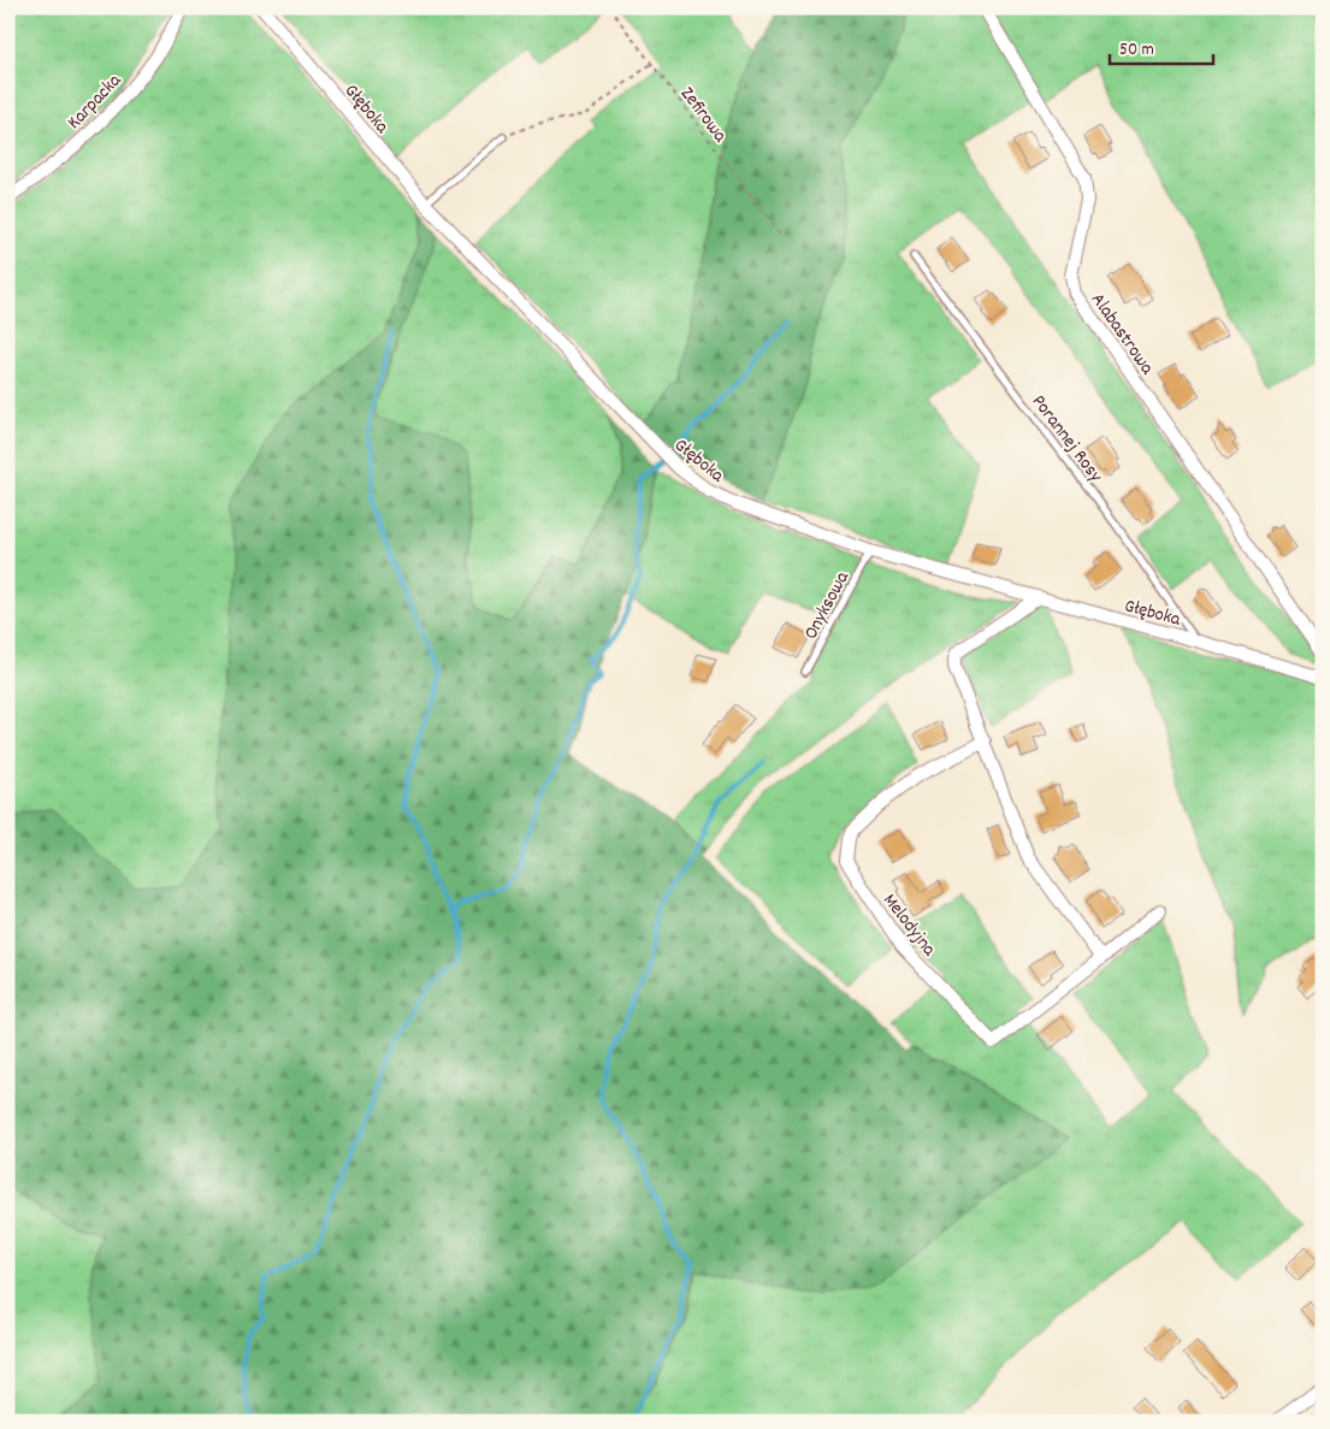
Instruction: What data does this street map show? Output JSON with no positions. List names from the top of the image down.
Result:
{
  "streets": {
    "street": [
      "Karpacka",
      "Głęboka",
      "Alabastrowa",
      "Melodyjna"
    ],
    "lane": ["Porannej Rosy", "Onyksowa"],
    "path": ["Zefirowa"]
  },
  "crossings": [
    ["Głęboka", "Porannej Rosy"],
    ["Głęboka", "Onyksowa"]
  ],
  "scale_bar": "50 m"
}
